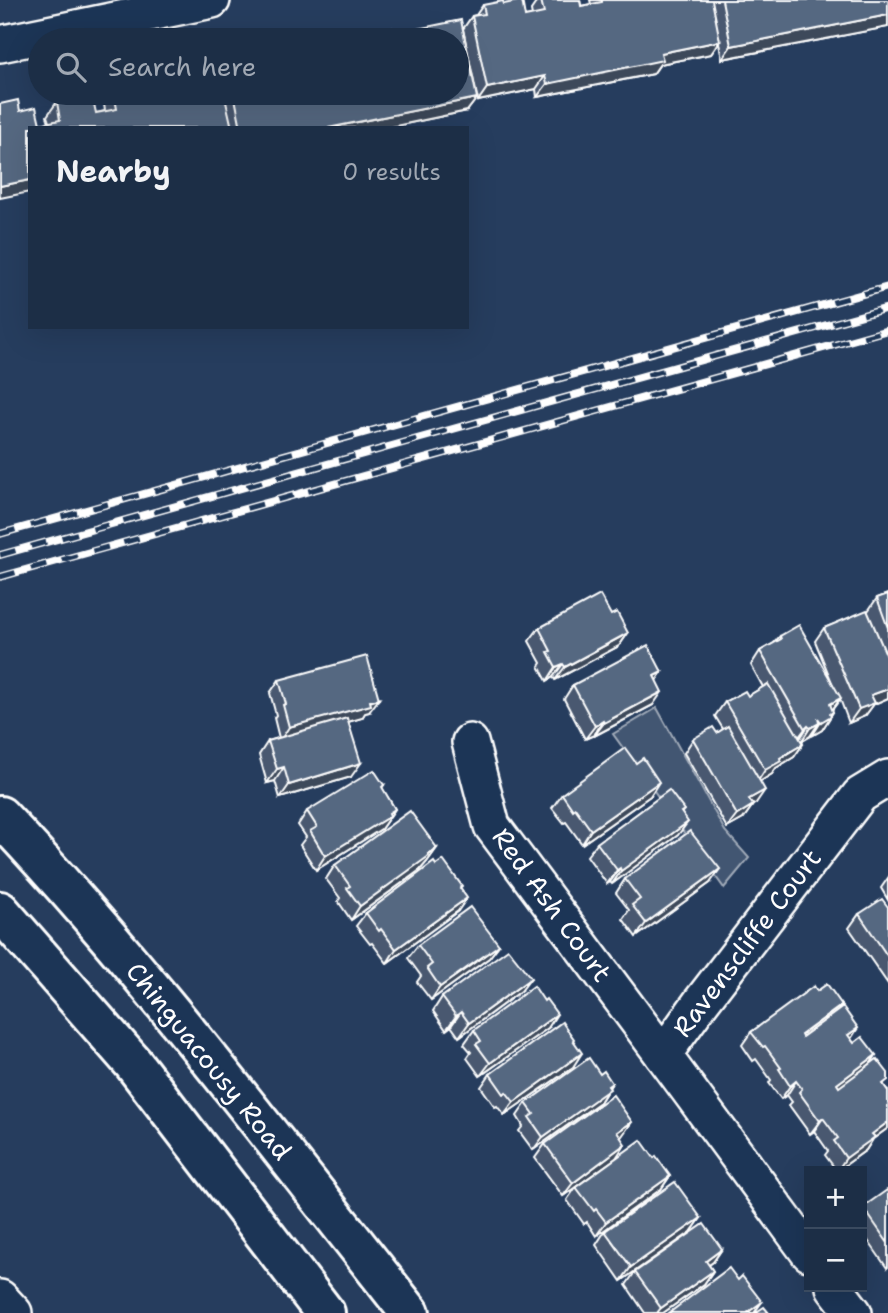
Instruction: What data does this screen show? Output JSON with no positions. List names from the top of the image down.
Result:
{
  "streets": {
    "main road": ["Chinguacousy Road"],
    "street": ["Red Ash Court", "Ravenscliffe Court"]
  },
  "crossings": [
    ["Red Ash Court", "Ravenscliffe Court"]
  ],
  "page": {
    "search": "Search here",
    "heading": ["Nearby", "0 results"],
    "map_buttons": ["+", "−"]
  }
}
